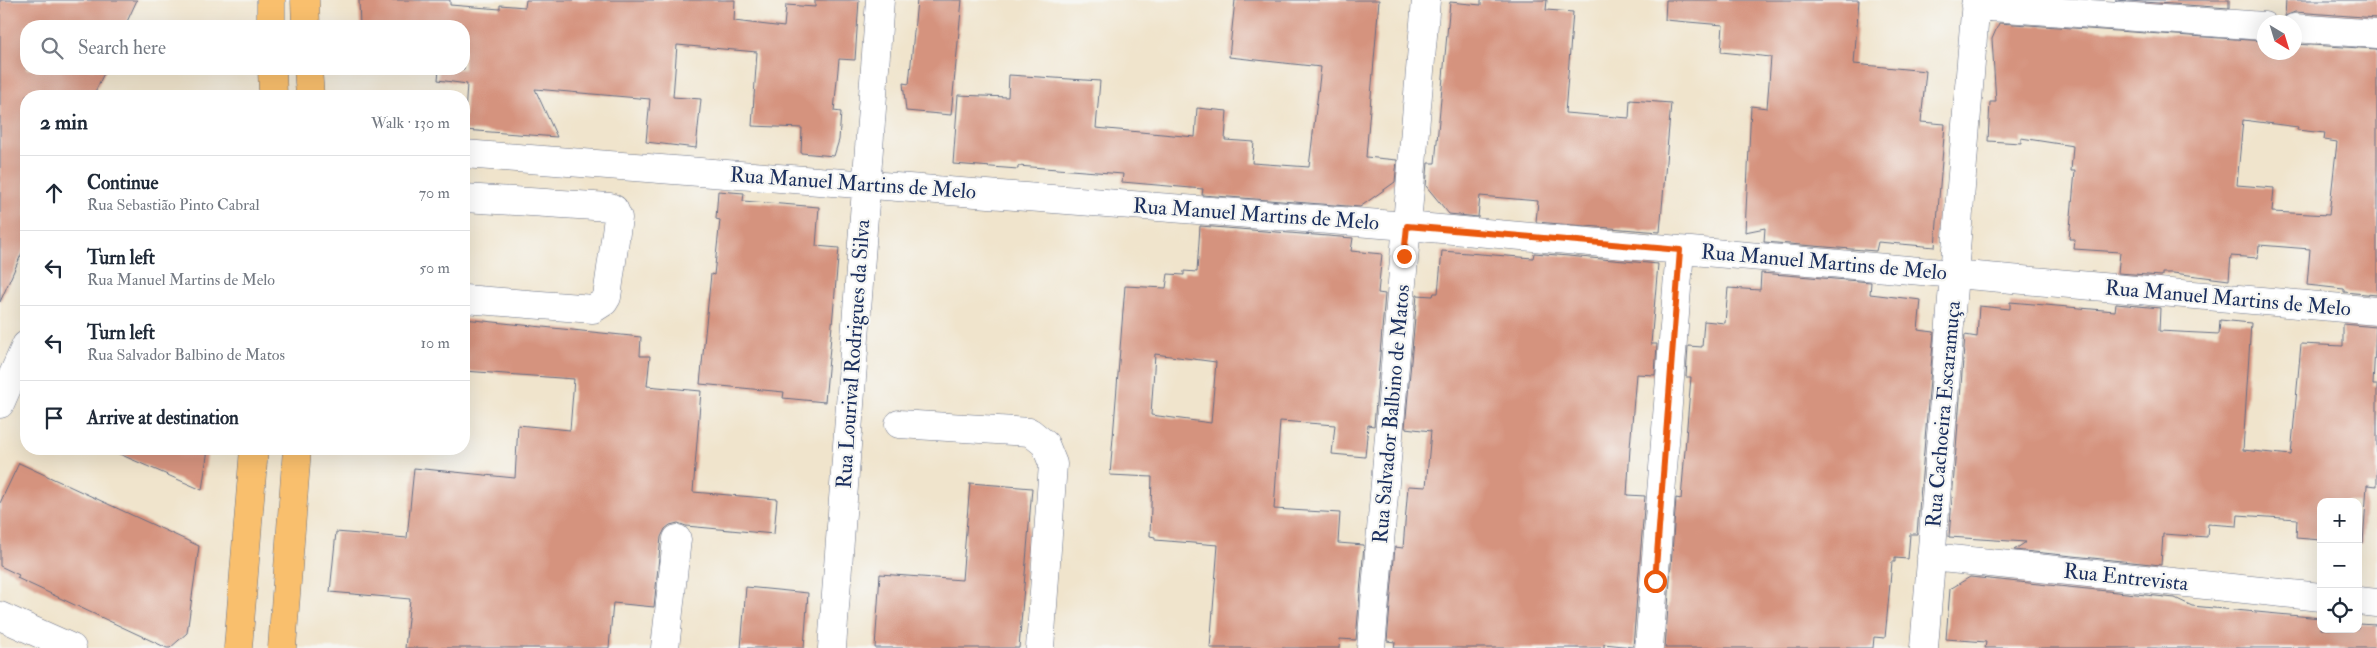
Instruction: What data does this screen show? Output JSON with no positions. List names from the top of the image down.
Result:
{
  "streets": {
    "street": [
      "Rua Manuel Martins de Melo",
      "Rua Lourival Rodrigues da Silva",
      "Rua Salvador Balbino de Matos",
      "Rua Cachoeira Escaramuça",
      "Rua Entrevista"
    ]
  },
  "crossings": [
    ["Rua Manuel Martins de Melo", "Rua Lourival Rodrigues da Silva"],
    ["Rua Manuel Martins de Melo", "Rua Salvador Balbino de Matos"],
    ["Rua Manuel Martins de Melo", "Rua Cachoeira Escaramuça"],
    ["Rua Cachoeira Escaramuça", "Rua Entrevista"]
  ],
  "north": "bottom right",
  "page": {
    "search": "Search here",
    "heading": ["2 min", "Walk · 130 m"],
    "list": [
      ["Continue", "Rua Sebastião Pinto Cabral", "70 m"],
      ["Turn left", "Rua Manuel Martins de Melo", "50 m"],
      ["Turn left", "Rua Salvador Balbino de Matos", "10 m"],
      "Arrive at destination"
    ],
    "map_buttons": ["+", "−"]
  }
}
